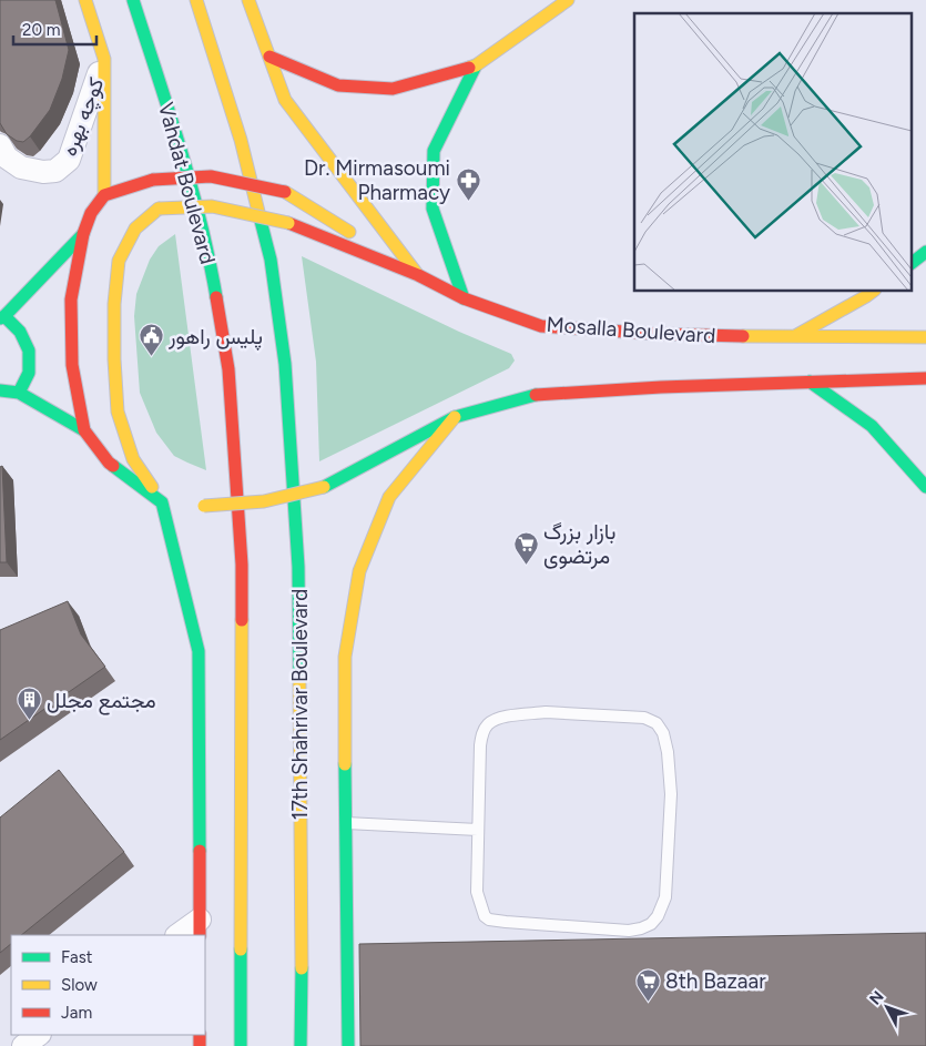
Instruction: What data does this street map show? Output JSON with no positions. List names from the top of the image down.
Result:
{
  "streets": {
    "main road": ["Vahdat Boulevard", "Mosalla Boulevard", "17th Shahrivar Boulevard"],
    "street": ["کوچه بهره"]
  },
  "places": {
    "pharmacy": ["Dr. Mirmasoumi Pharmacy"],
    "public building": ["پلیس راهور"],
    "supermarket": ["بازار بزرگ مرتضوی", "8th Bazaar"],
    "building": ["مجتمع مجلل"]
  },
  "legend": ["Fast", "Slow", "Jam"],
  "scale_bar": "20 m",
  "north": "top left"
}
